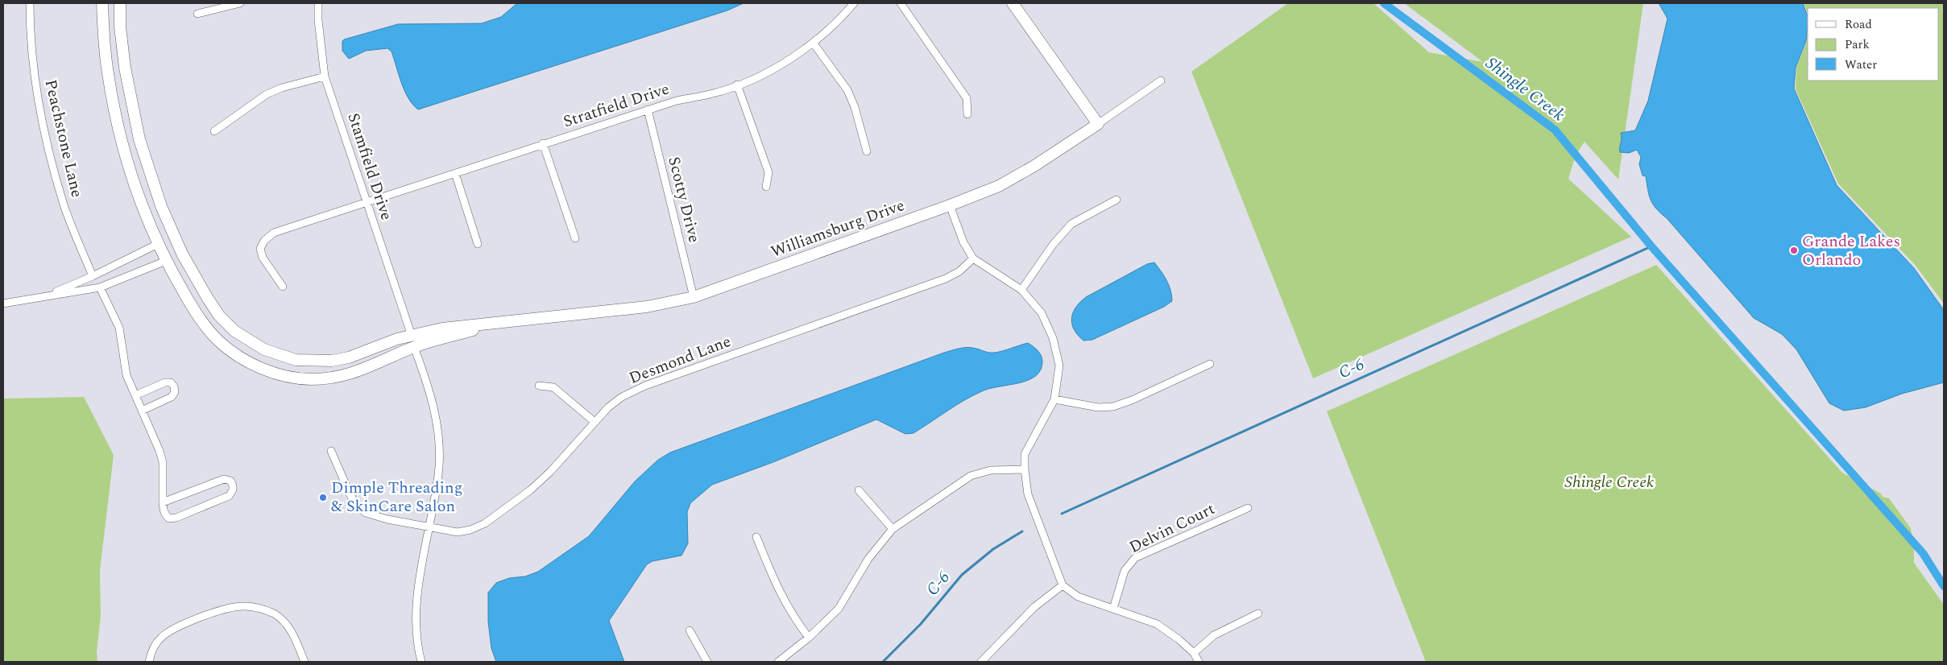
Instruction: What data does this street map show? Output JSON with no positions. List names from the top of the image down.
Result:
{
  "streets": {
    "street": [
      "Stratfield Drive",
      "Peachstone Lane",
      "Stamfield Drive",
      "Scotty Drive",
      "Williamsburg Drive",
      "Desmond Lane",
      "Delvin Court"
    ]
  },
  "crossings": [
    ["Stratfield Drive", "Stamfield Drive"],
    ["Stratfield Drive", "Scotty Drive"],
    ["Stamfield Drive", "Williamsburg Drive"],
    ["Scotty Drive", "Williamsburg Drive"]
  ],
  "water": ["Shingle Creek", "C-6"],
  "parks": ["Shingle Creek"],
  "places": ["Grande Lakes Orlando", "Dimple Threading & SkinCare Salon"],
  "legend": ["Road", "Park", "Water"]
}
